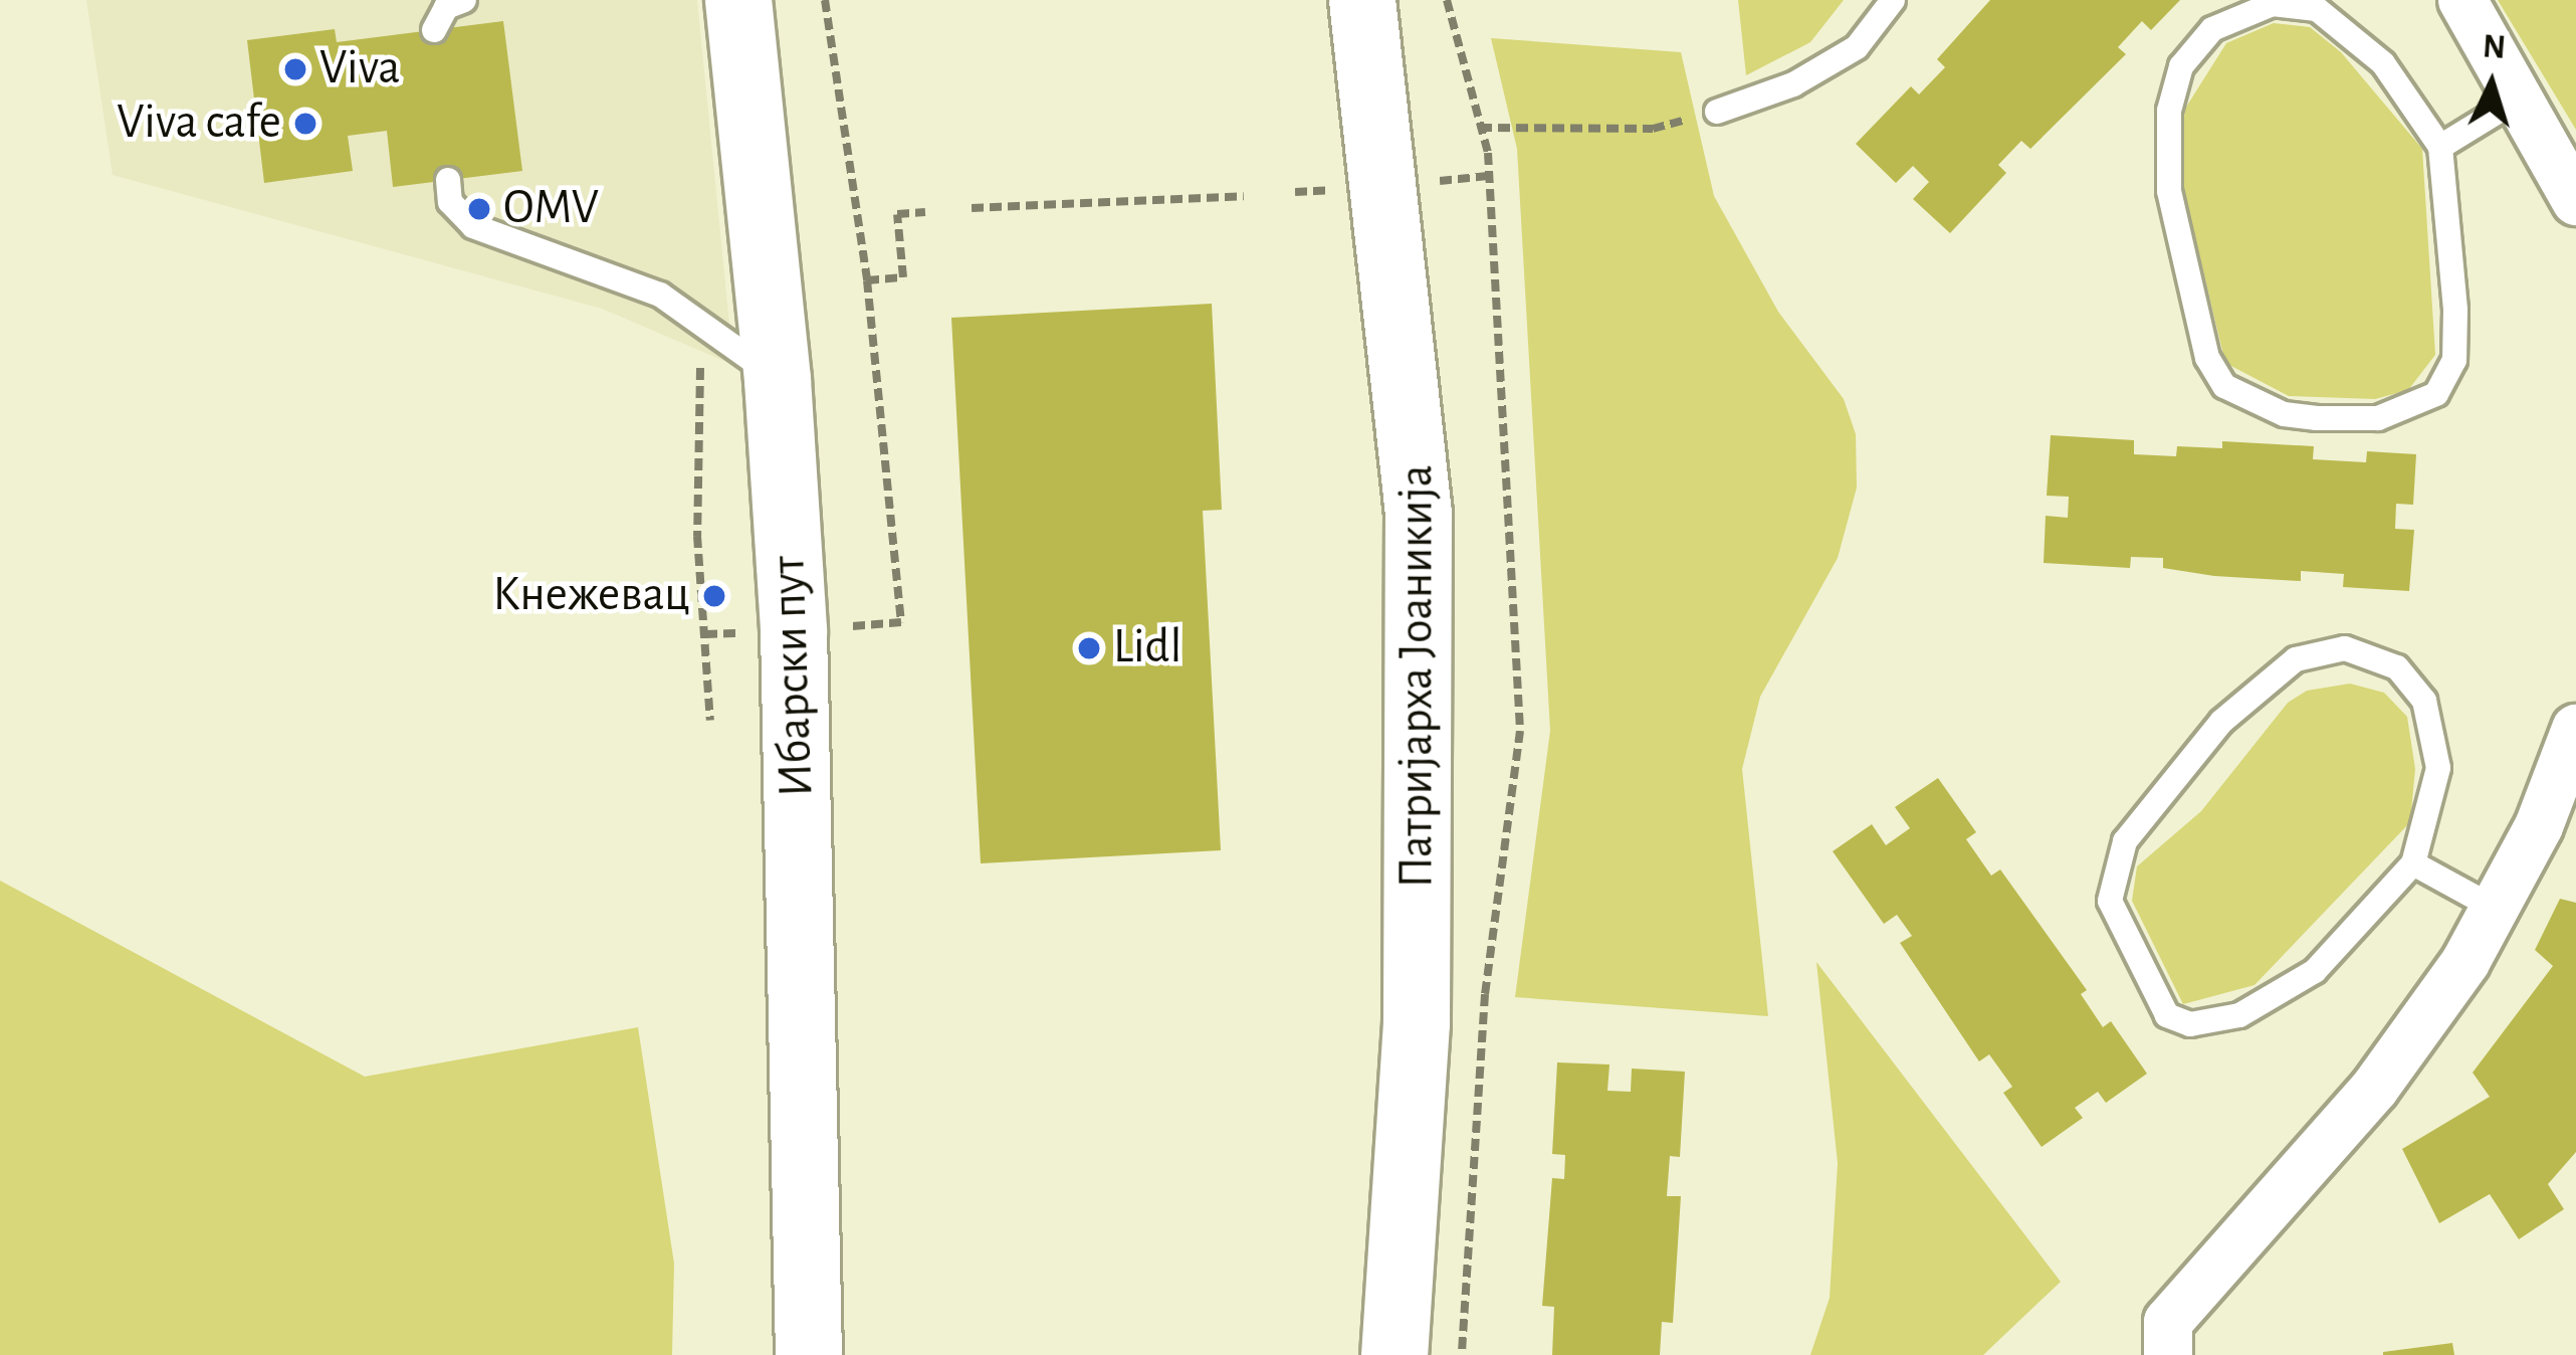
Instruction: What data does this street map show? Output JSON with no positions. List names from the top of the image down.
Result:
{
  "streets": {
    "main road": ["Ибарски пут", "Патријарха Јоаникија"]
  },
  "places": [
    "Viva",
    "Viva cafe",
    "OMV",
    "Кнежевац",
    "Lidl"
  ],
  "north": "top"
}
